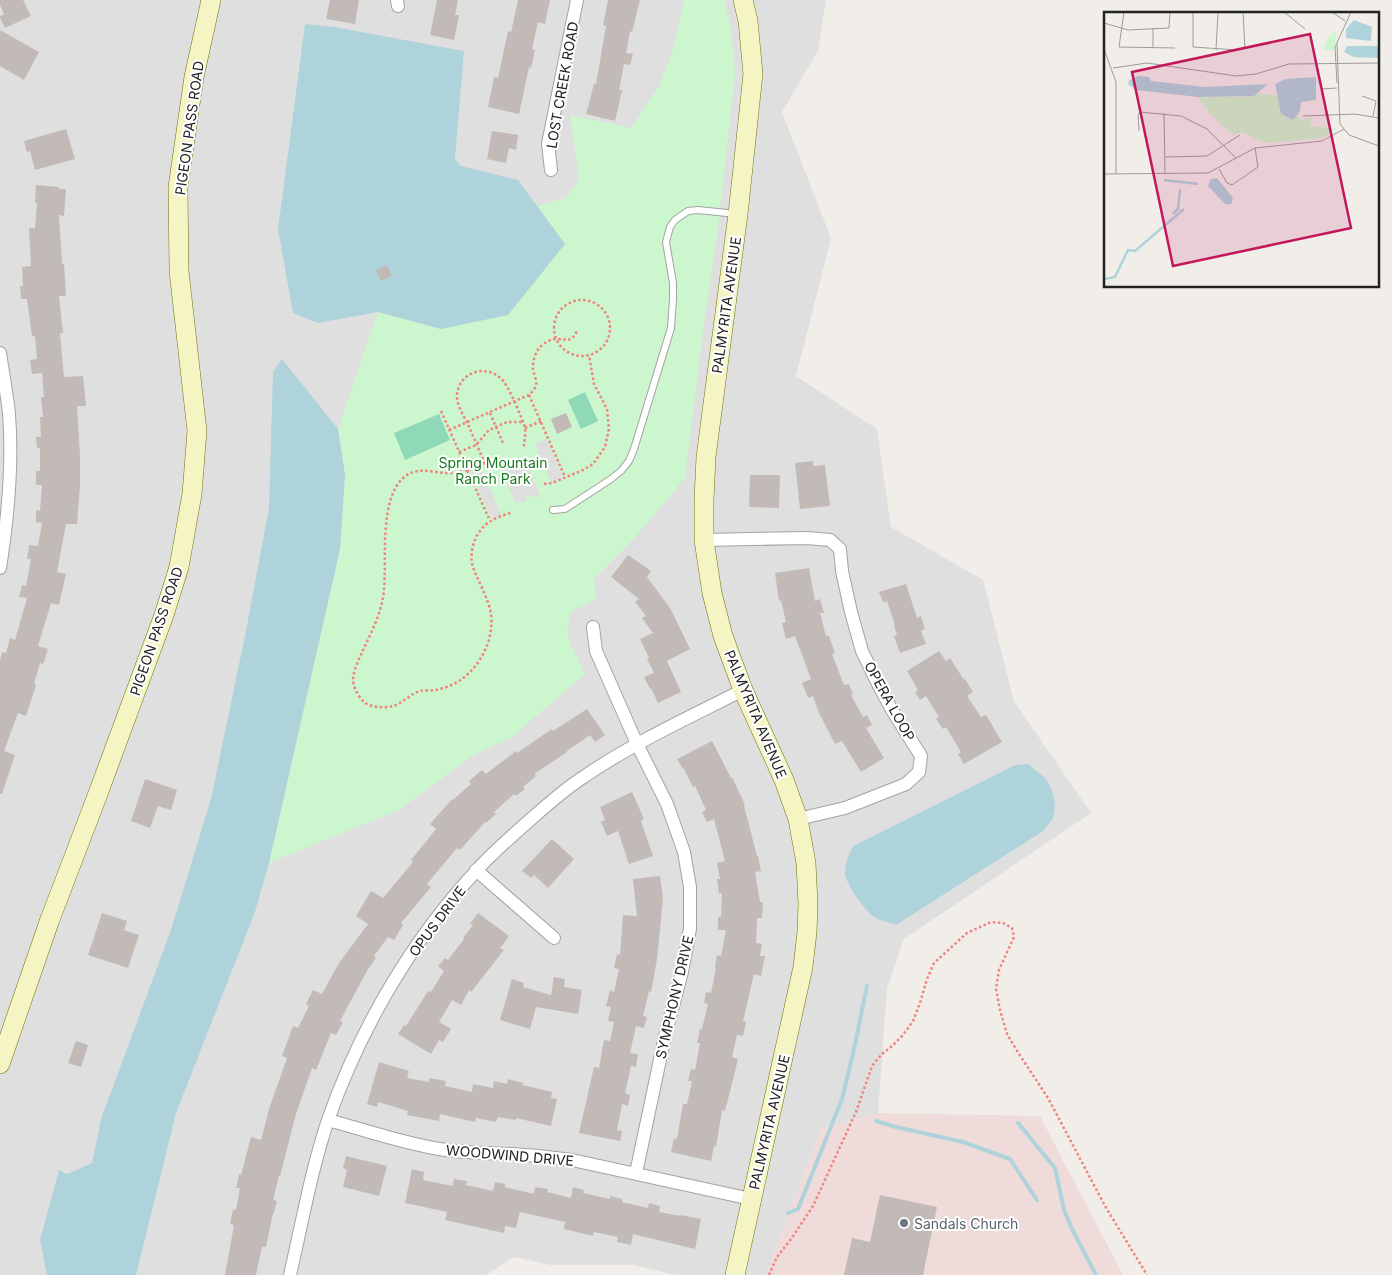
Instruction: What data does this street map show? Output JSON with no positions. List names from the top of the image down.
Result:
{
  "streets": {
    "street": [
      "LOST CREEK ROAD",
      "PIGEON PASS ROAD",
      "PALMYRITA AVENUE",
      "OPERA LOOP",
      "OPUS DRIVE",
      "SYMPHONY DRIVE",
      "WOODWIND DRIVE"
    ]
  },
  "crossings": [
    ["PALMYRITA AVENUE", "OPERA LOOP"],
    ["PALMYRITA AVENUE", "OPUS DRIVE"],
    ["PALMYRITA AVENUE", "WOODWIND DRIVE"],
    ["OPUS DRIVE", "SYMPHONY DRIVE"],
    ["OPUS DRIVE", "WOODWIND DRIVE"],
    ["SYMPHONY DRIVE", "WOODWIND DRIVE"]
  ],
  "parks": ["Spring Mountain Ranch Park"],
  "places": ["Sandals Church"]
}
